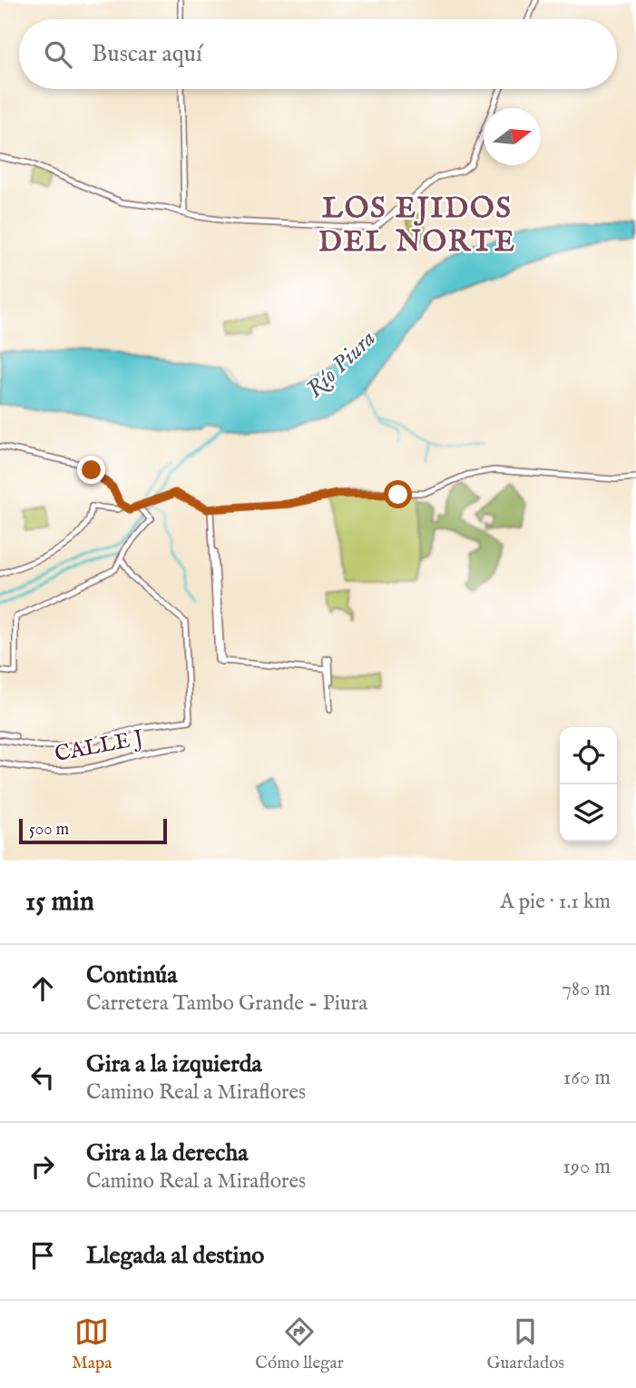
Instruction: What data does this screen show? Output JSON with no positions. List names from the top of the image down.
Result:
{
  "streets": {
    "street": ["CALLE J"]
  },
  "districts": ["LOS EJIDOS DEL NORTE"],
  "water": ["Río Piura"],
  "scale_bar": "500 m",
  "north": "right",
  "page": {
    "search": "Buscar aquí",
    "scale": "500 m",
    "heading": ["15 min", "A pie · 1.1 km"],
    "list": [
      ["Continúa", "Carretera Tambo Grande - Piura", "780 m"],
      ["Gira a la izquierda", "Camino Real a Miraflores", "160 m"],
      ["Gira a la derecha", "Camino Real a Miraflores", "190 m"],
      "Llegada al destino"
    ],
    "nav": ["Mapa", "Cómo llegar", "Guardados"]
  }
}
